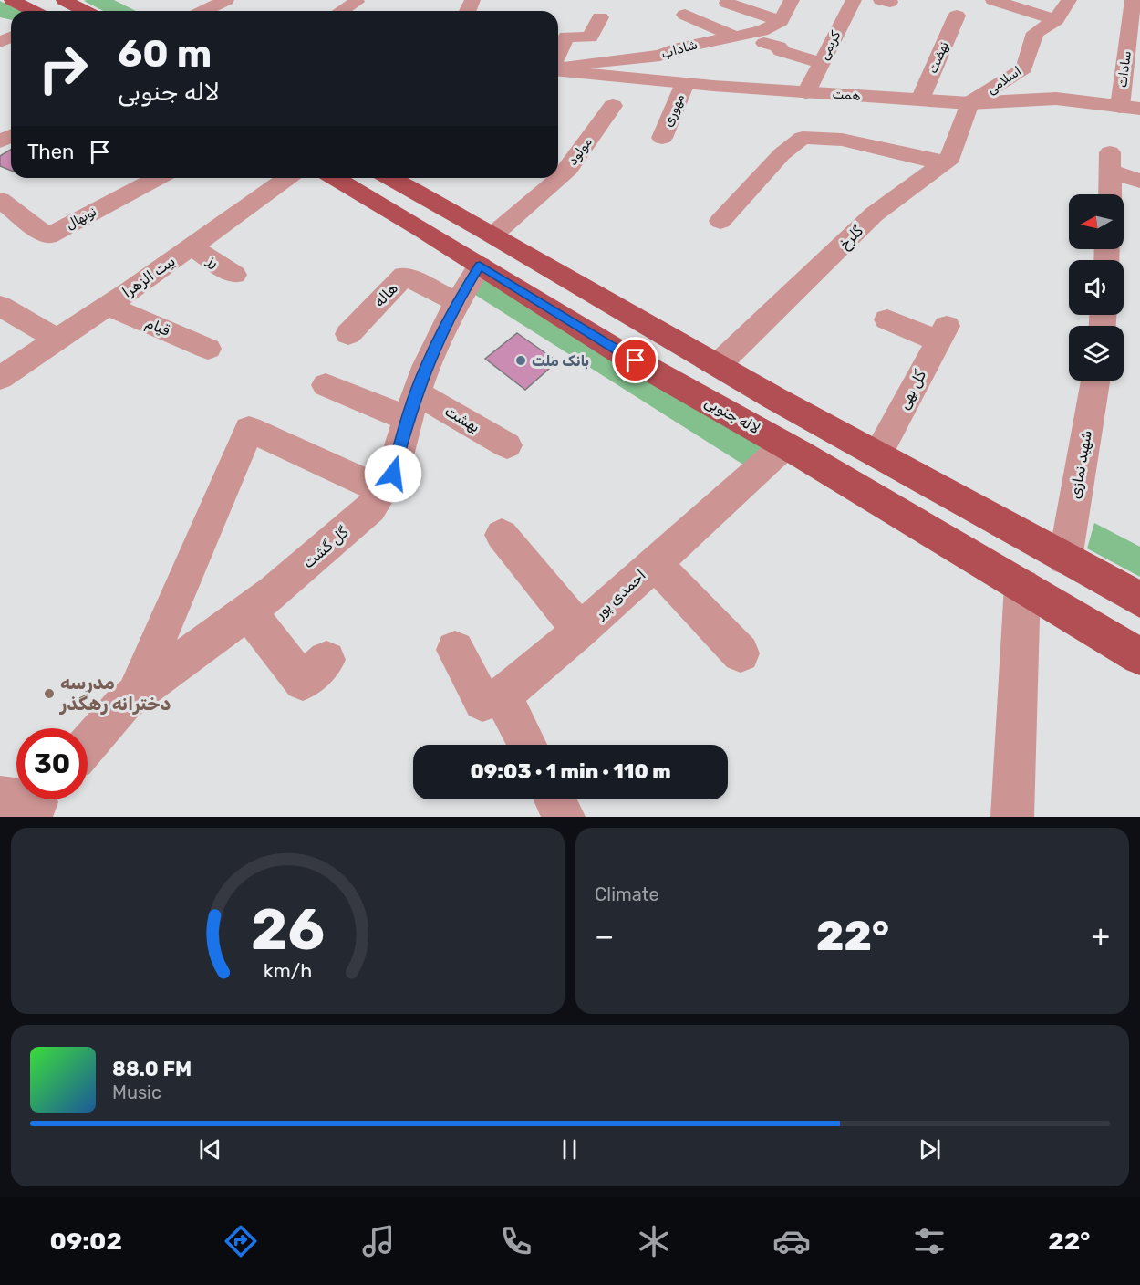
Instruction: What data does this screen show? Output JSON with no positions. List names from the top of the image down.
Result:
{
  "streets": {
    "main road": ["لاله جنوبی"],
    "street": [
      "کریمی",
      "شاداب",
      "نهضت",
      "سادات",
      "اسلامی",
      "همت",
      "مهوری",
      "مولود",
      "نونهال",
      "گلرخ",
      "رز",
      "بیت الزهرا",
      "هاله",
      "قیام",
      "گل بهی",
      "بهشت",
      "شهید نمازی",
      "گل گشت",
      "احمدی پور"
    ]
  },
  "crossings": [
    ["کریمی", "همت"],
    ["نهضت", "همت"],
    ["سادات", "همت"],
    ["اسلامی", "همت"],
    ["اسلامی", "گلرخ"],
    ["همت", "مهوری"],
    ["همت", "گلرخ"],
    ["رز", "بیت الزهرا"],
    ["بیت الزهرا", "قیام"],
    ["هاله", "گل گشت"],
    ["لاله جنوبی", "گل گشت"],
    ["لاله جنوبی", "احمدی پور"],
    ["بهشت", "گل گشت"]
  ],
  "places": ["بانک ملت", "مدرسه دخترانه رهگذر"],
  "north": "left",
  "page": {
    "turn": ["60 m", "لاله جنوبی"],
    "then": "Then",
    "limit": "30",
    "trip": "09:03 · 1 min · 110 m",
    "tile": "Climate",
    "heat": ["−", "22°", "+"],
    "song": ["88.0 FM", "Music"],
    "tabs": ["09:02", "22°"],
    "gauge": ["26", "km/h"]
  }
}
